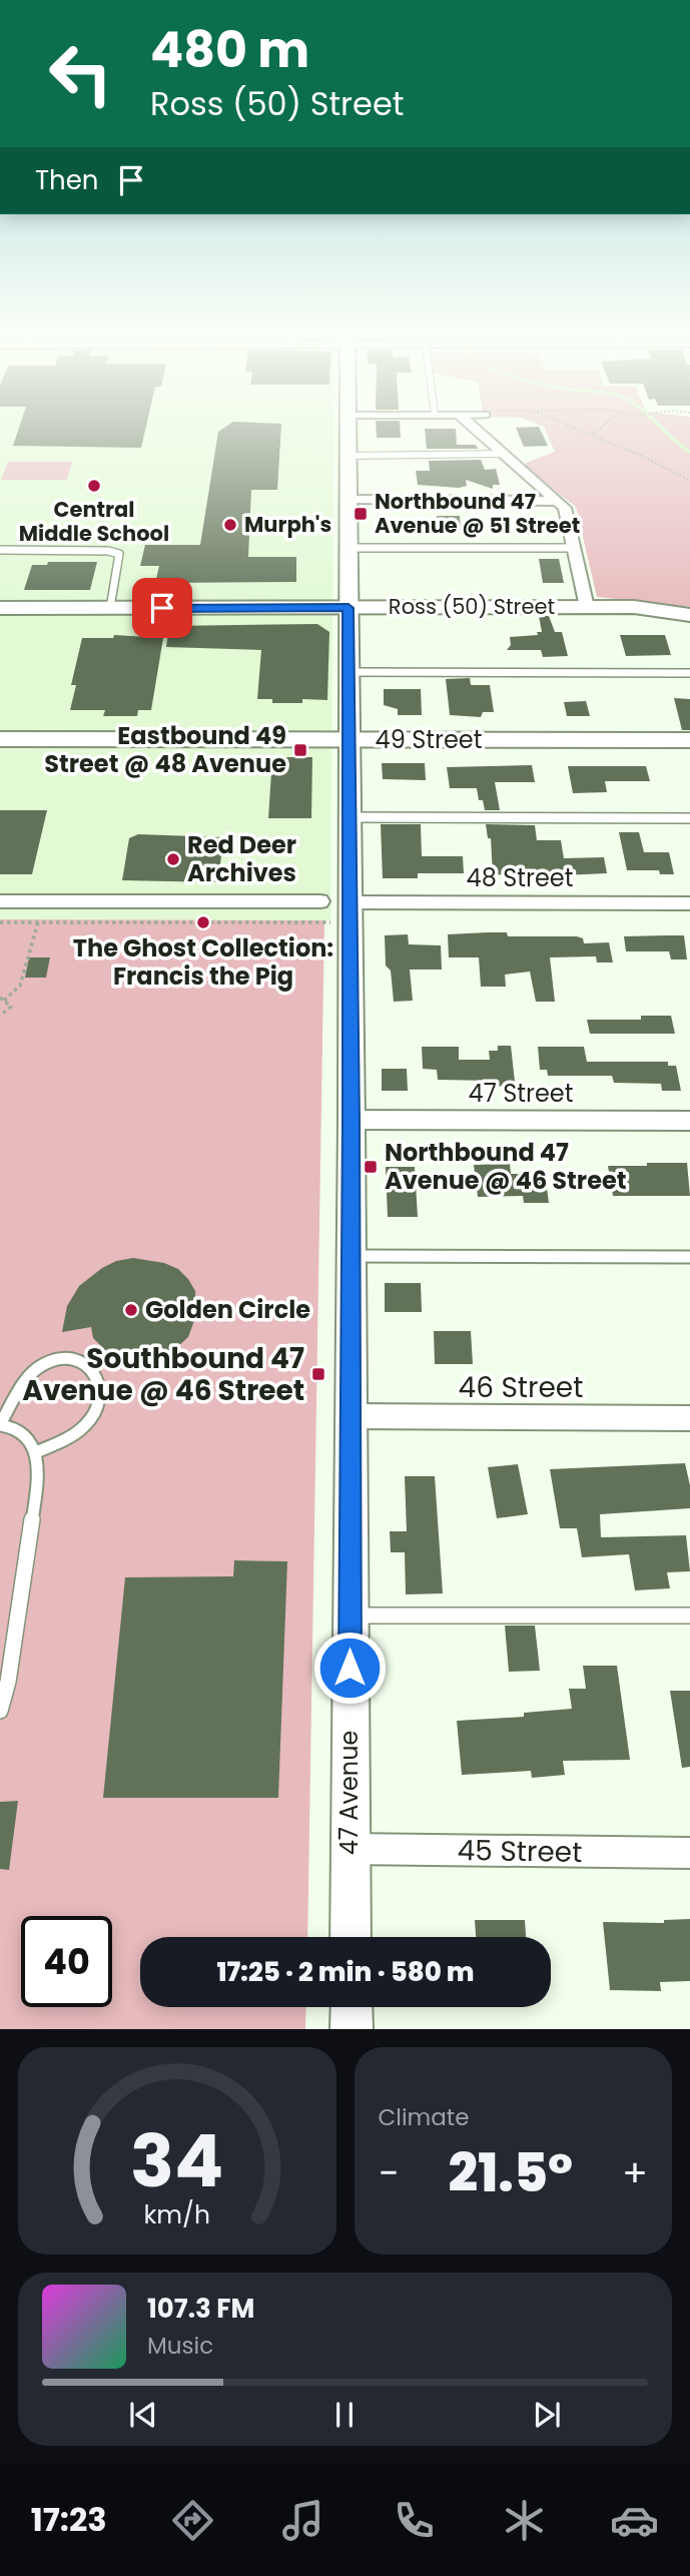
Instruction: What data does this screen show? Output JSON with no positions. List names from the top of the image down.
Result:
{
  "streets": {
    "main road": ["Ross (50) Street", "49 Street"],
    "street": [
      "48 Street",
      "47 Street",
      "46 Street",
      "47 Avenue",
      "45 Street"
    ]
  },
  "crossings": [
    ["Ross (50) Street", "47 Avenue"],
    ["49 Street", "47 Avenue"],
    ["48 Street", "47 Avenue"],
    ["47 Street", "47 Avenue"],
    ["46 Street", "47 Avenue"],
    ["47 Avenue", "45 Street"]
  ],
  "places": {
    "other": [
      "Central Middle School",
      "Murph's",
      "Red Deer Archives",
      "The Ghost Collection: Francis the Pig",
      "Golden Circle"
    ],
    "transit": [
      "Northbound 47 Avenue @ 51 Street",
      "Eastbound 49 Street @ 48 Avenue",
      "Northbound 47 Avenue @ 46 Street",
      "Southbound 47 Avenue @ 46 Street"
    ]
  },
  "page": {
    "turn": ["480 m", "Ross (50) Street"],
    "then": "Then",
    "limit": "40",
    "trip": "17:25 · 2 min · 580 m",
    "tile": "Climate",
    "heat": ["−", "21.5°", "+"],
    "song": ["107.3 FM", "Music"],
    "tabs": "17:23",
    "gauge": ["34", "km/h"]
  }
}
